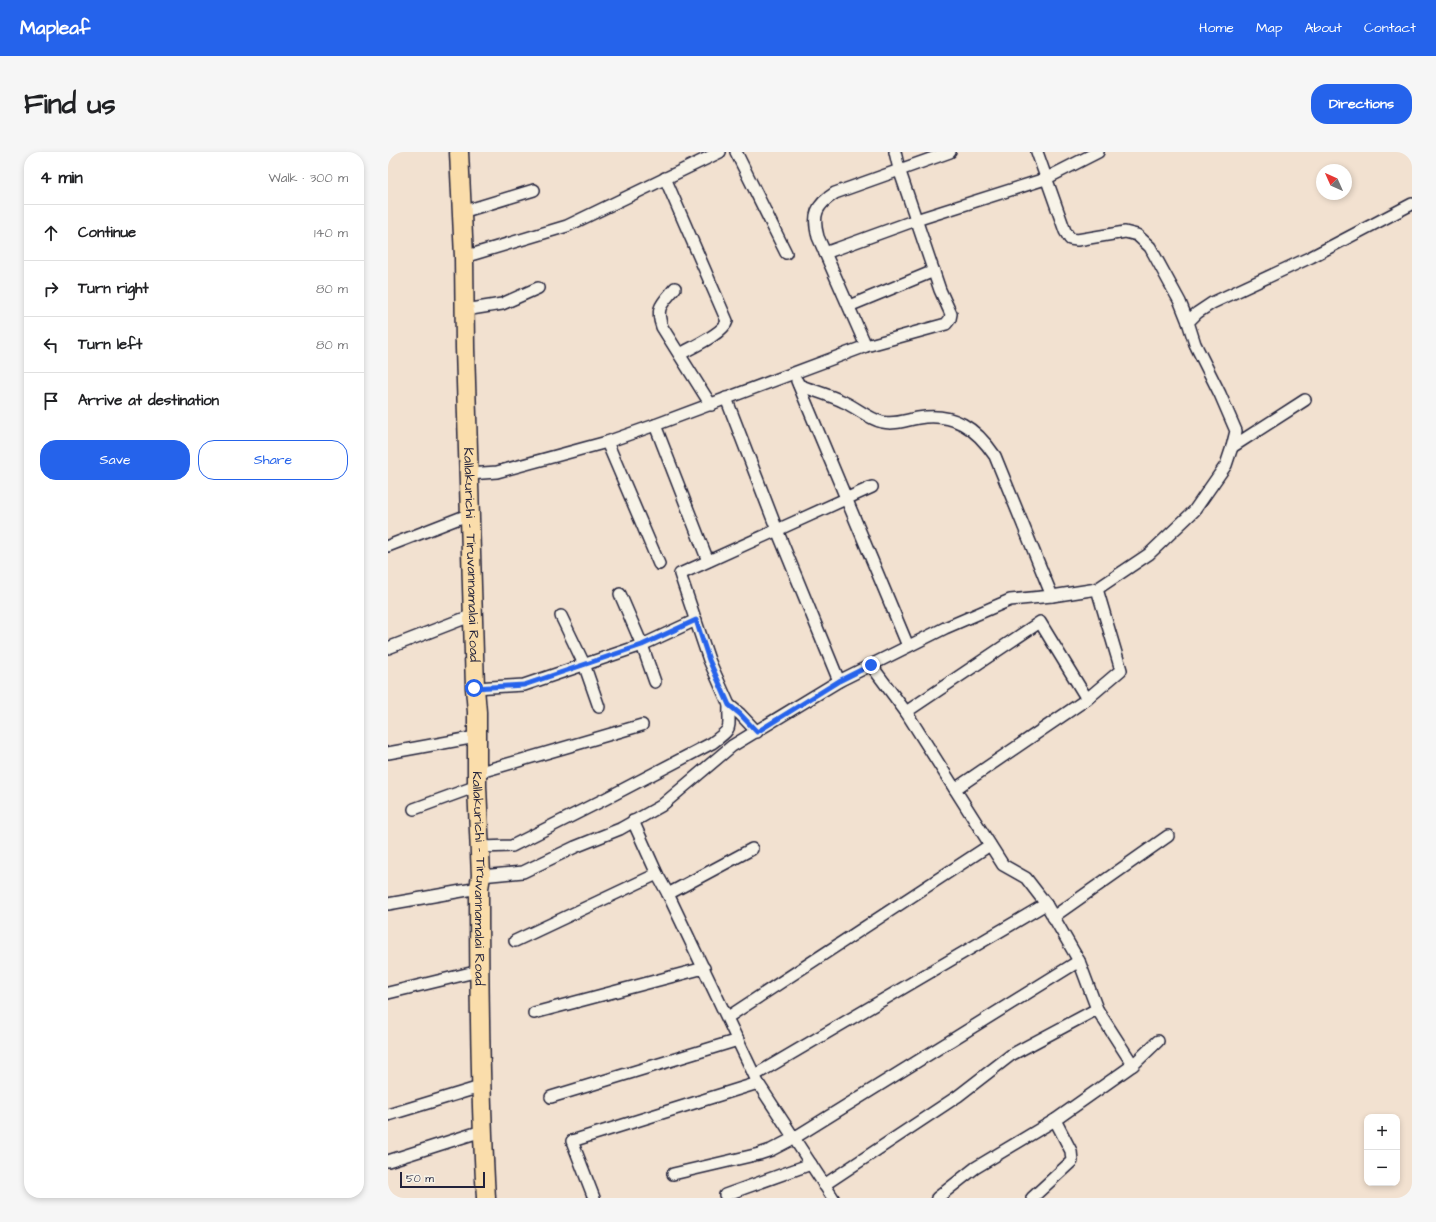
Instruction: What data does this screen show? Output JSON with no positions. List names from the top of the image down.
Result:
{
  "streets": {
    "highway": ["Kallakurichi - Tiruvannamalai Road"]
  },
  "scale_bar": "50 m",
  "north": "top left",
  "page": {
    "header": "Mapleaf",
    "nav": [
      "Home",
      "Map",
      "About",
      "Contact"
    ],
    "buttons": [
      "Directions",
      ["Save", "Share"]
    ],
    "title": "Find us",
    "heading": ["4 min", "Walk · 300 m"],
    "list": [
      ["Continue", "140 m"],
      ["Turn right", "80 m"],
      ["Turn left", "80 m"],
      "Arrive at destination"
    ],
    "map_buttons": ["+", "−"],
    "scale": "50 m"
  }
}
